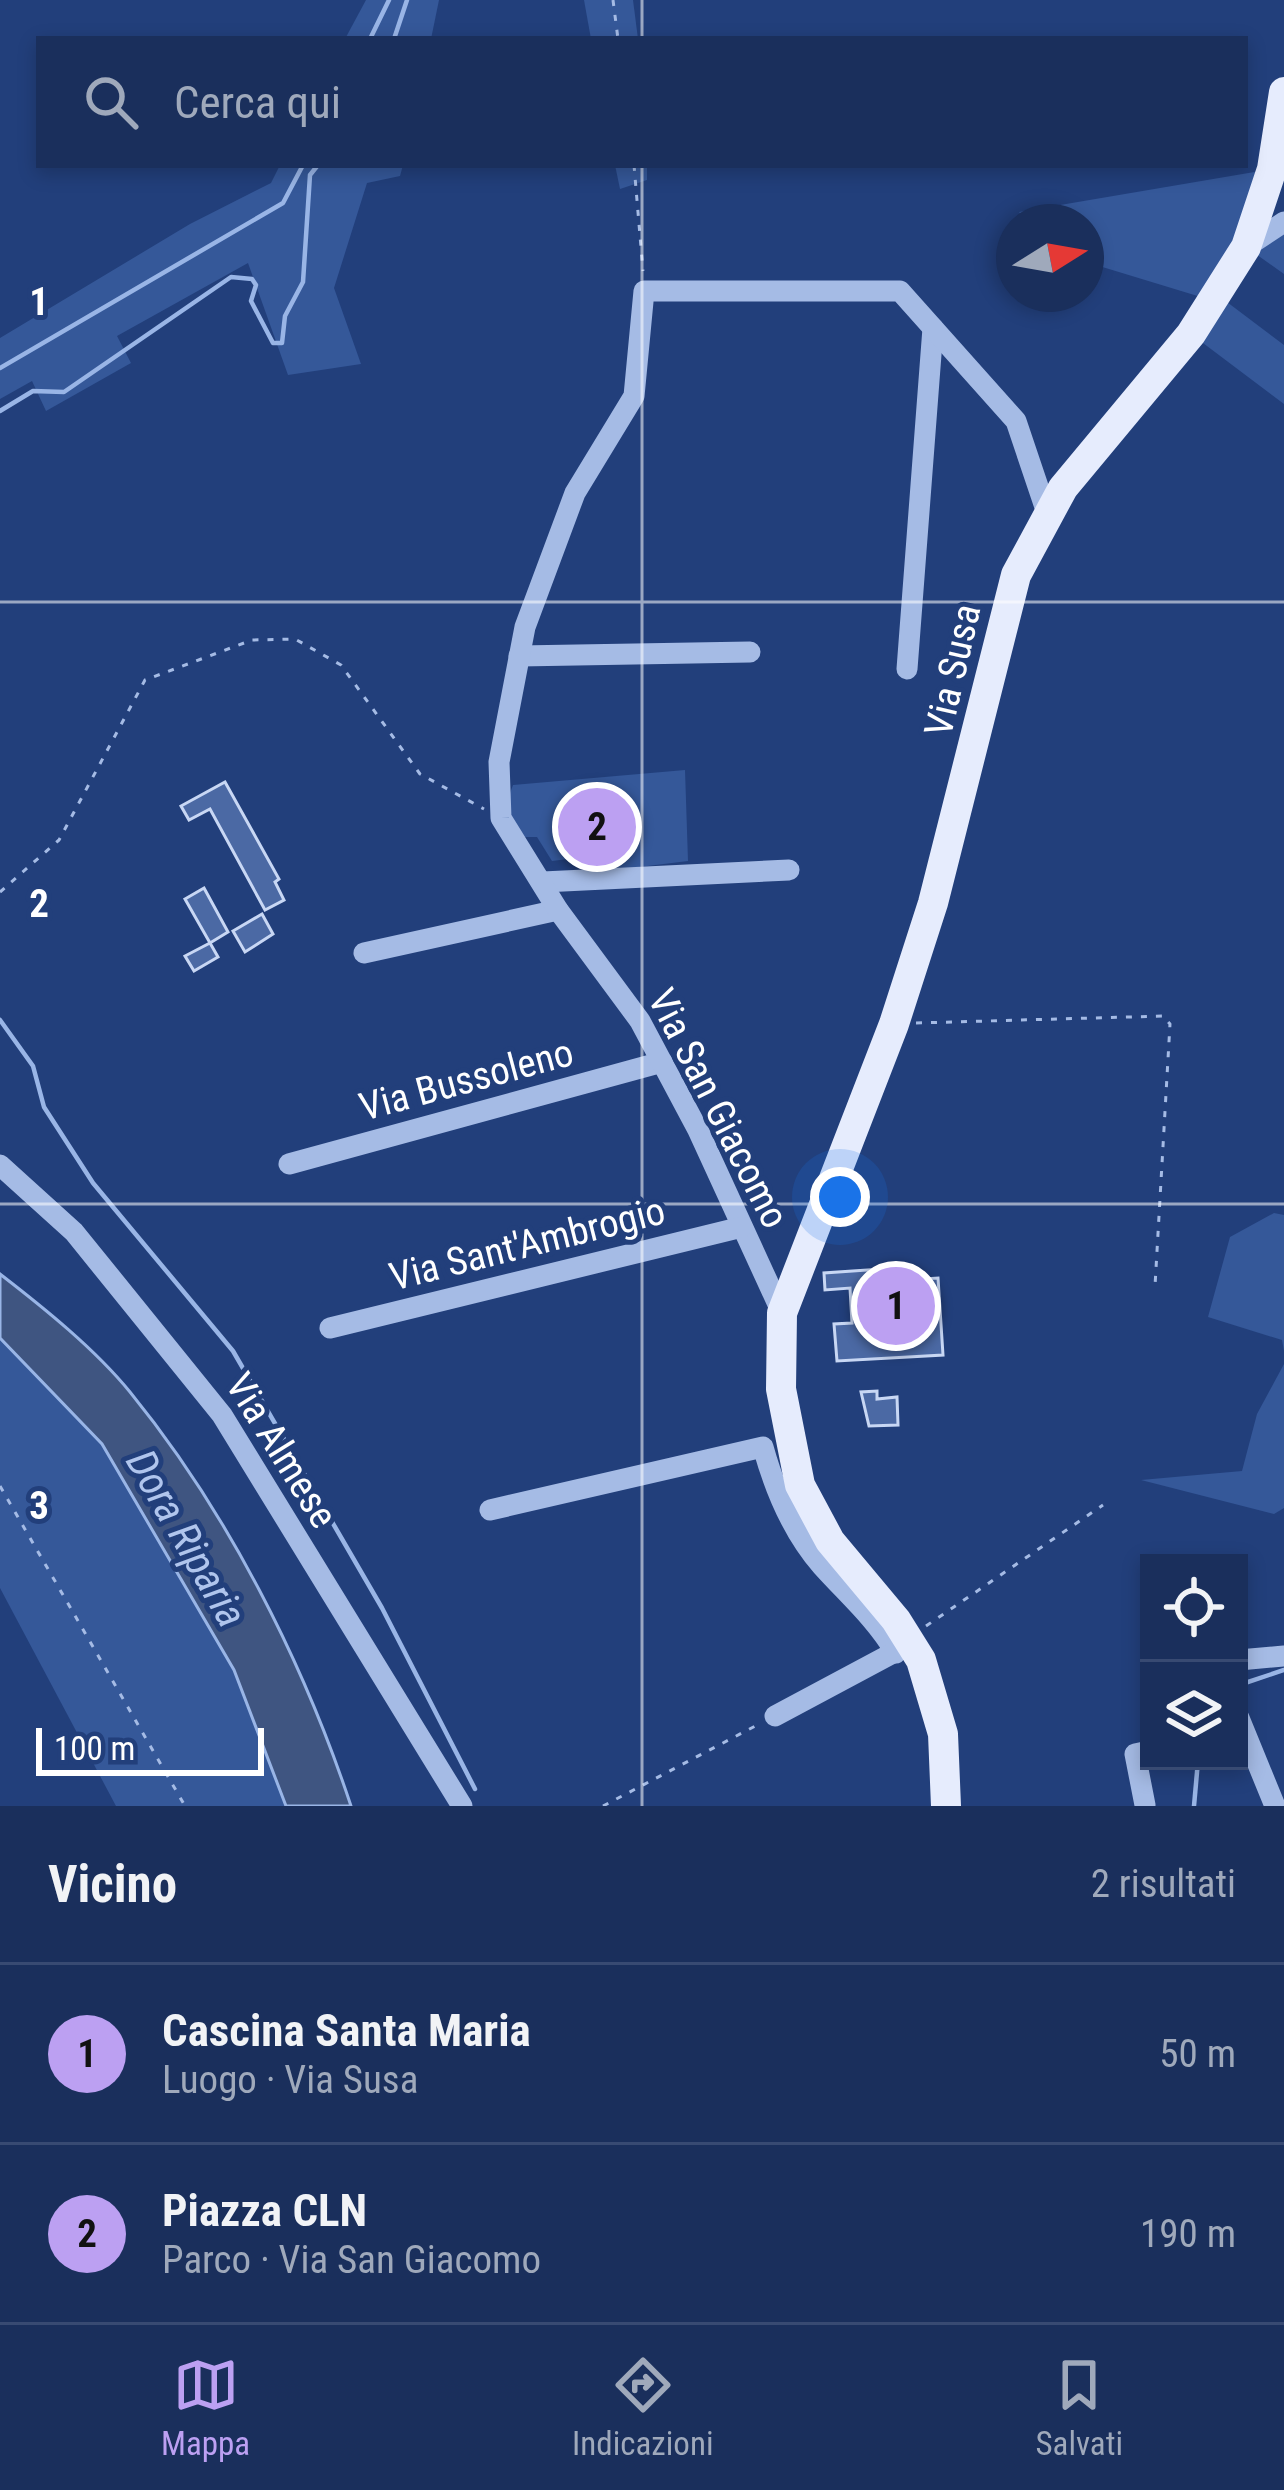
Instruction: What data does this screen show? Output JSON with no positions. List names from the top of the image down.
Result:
{
  "streets": {
    "main road": ["Via Susa"],
    "street": [
      "Via Bussoleno",
      "Via San Giacomo",
      "Via Sant'Ambrogio",
      "Via Almese"
    ]
  },
  "crossings": [
    ["Via Susa", "Via San Giacomo"],
    ["Via Bussoleno", "Via San Giacomo"],
    ["Via San Giacomo", "Via Sant'Ambrogio"]
  ],
  "water": ["Dora Riparia"],
  "scale_bar": "100 m",
  "north": "right",
  "page": {
    "search": "Cerca qui",
    "pins": ["2", "1"],
    "scale": "100 m",
    "heading": ["Vicino", "2 risultati"],
    "list": [
      {
        "mark": "1",
        "name": "Cascina Santa Maria",
        "note": "Luogo · Via Susa",
        "value": "50 m"
      },
      {
        "mark": "2",
        "name": "Piazza CLN",
        "note": "Parco · Via San Giacomo",
        "value": "190 m"
      }
    ],
    "nav": ["Mappa", "Indicazioni", "Salvati"]
  },
  "grid": {
    "rows": ["1", "2", "3"]
  }
}
